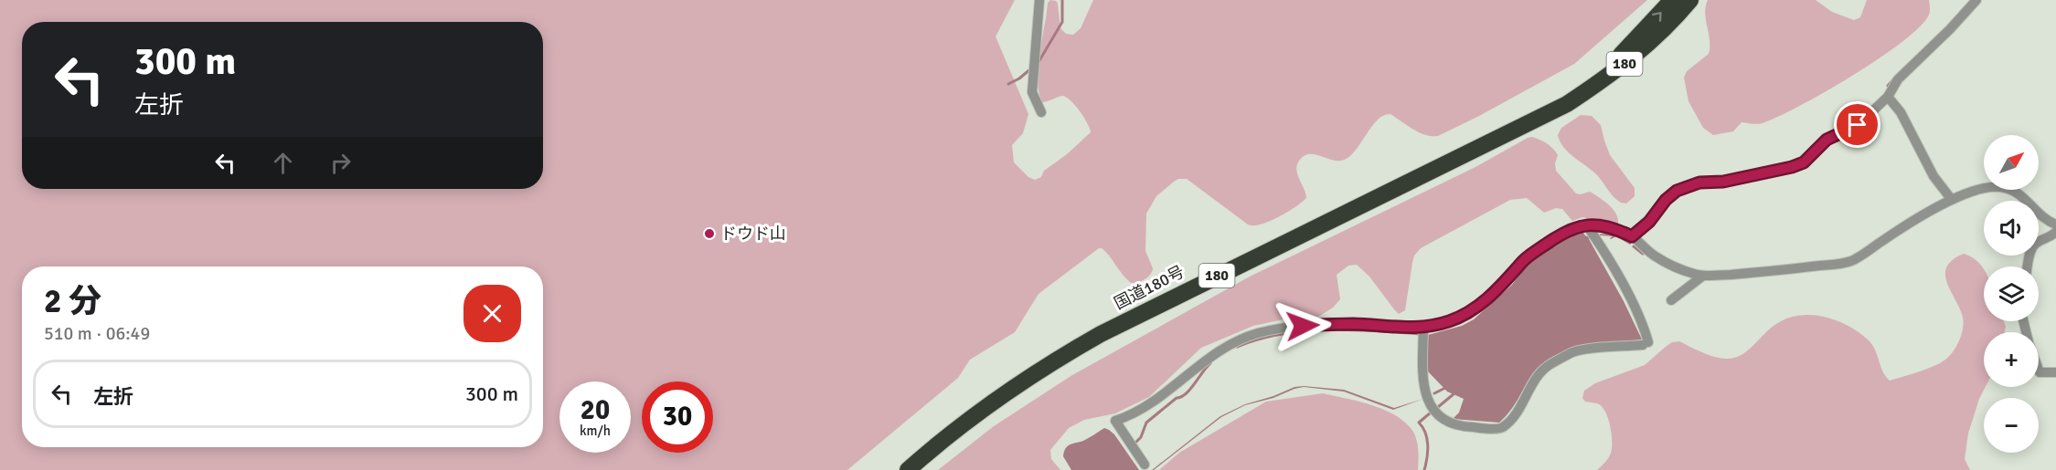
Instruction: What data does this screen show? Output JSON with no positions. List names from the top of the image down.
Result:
{
  "streets": {
    "highway": ["180", "国道180号"]
  },
  "places": ["ドウド山"],
  "north": "top right",
  "page": {
    "turn": ["300 m", "左折"],
    "map_buttons": ["+", "−"],
    "heading": ["2 分", "510 m · 06:49"],
    "list": [
      {
        "name": "左折",
        "value": "300 m"
      }
    ],
    "speed": "20 km/h",
    "limit": "30"
  }
}
